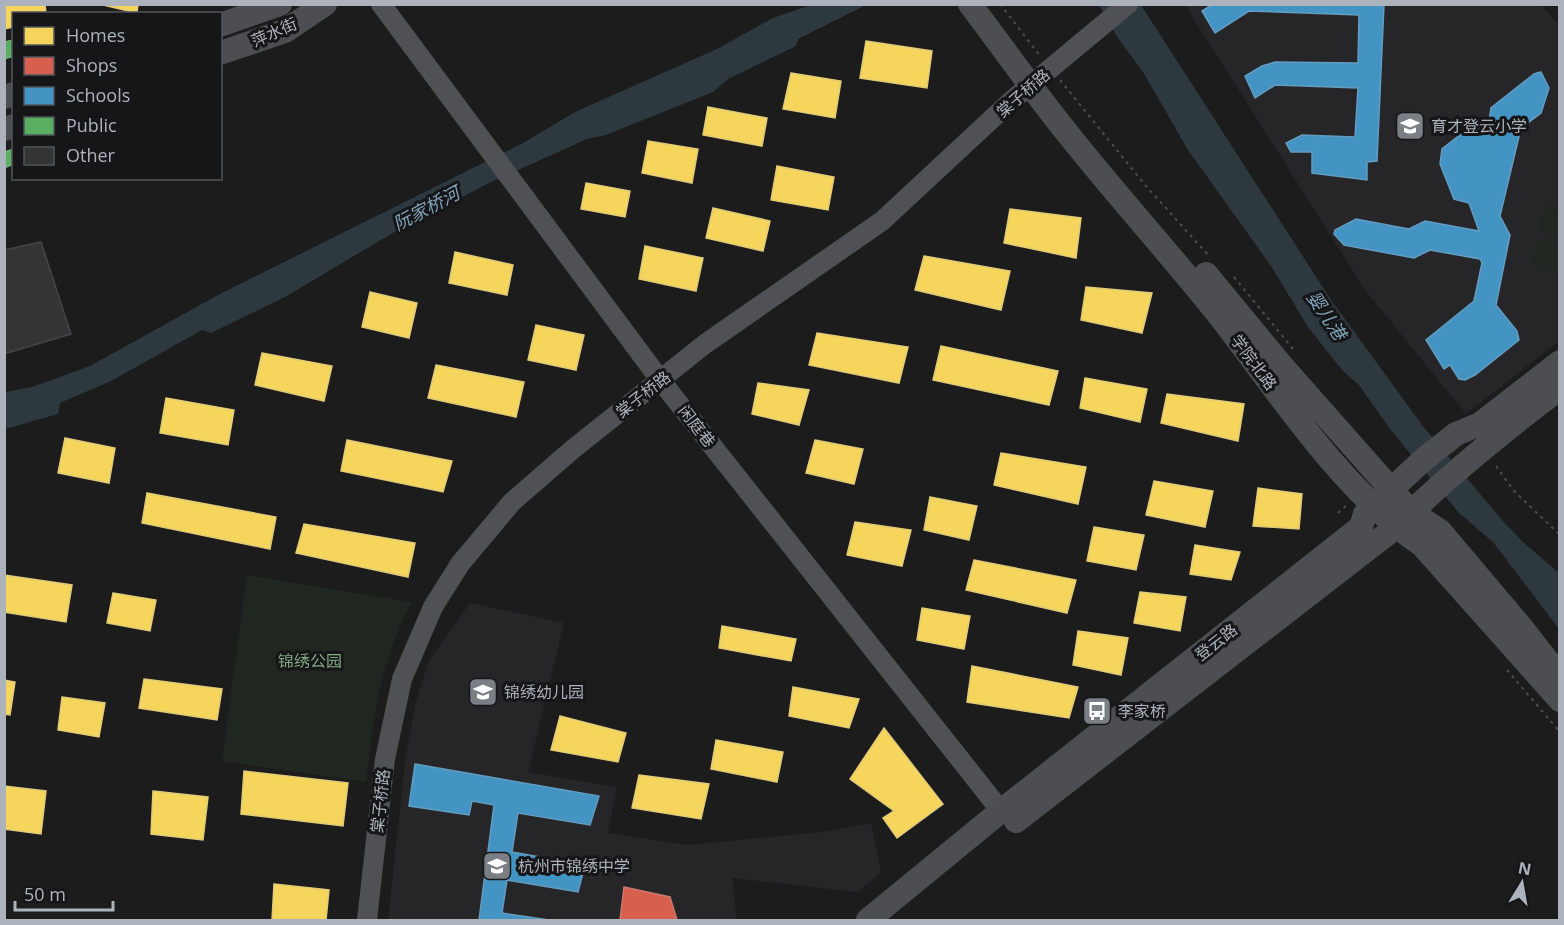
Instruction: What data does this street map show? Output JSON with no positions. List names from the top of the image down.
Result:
{
  "streets": {
    "main road": ["萍水街", "学院北路", "登云路"],
    "street": ["棠子桥路", "闲庭巷"]
  },
  "crossings": [
    ["棠子桥路", "学院北路"],
    ["棠子桥路", "闲庭巷"],
    ["学院北路", "登云路"],
    ["闲庭巷", "登云路"]
  ],
  "water": ["阮家桥河", "婴儿港"],
  "parks": ["锦绣公园"],
  "places": {
    "school or university": ["育才登云小学", "锦绣幼儿园", "杭州市锦绣中学"],
    "bus stop": ["李家桥"]
  },
  "legend": [
    "Homes",
    "Shops",
    "Schools",
    "Public",
    "Other"
  ],
  "scale_bar": "50 m",
  "north": "top"
}
